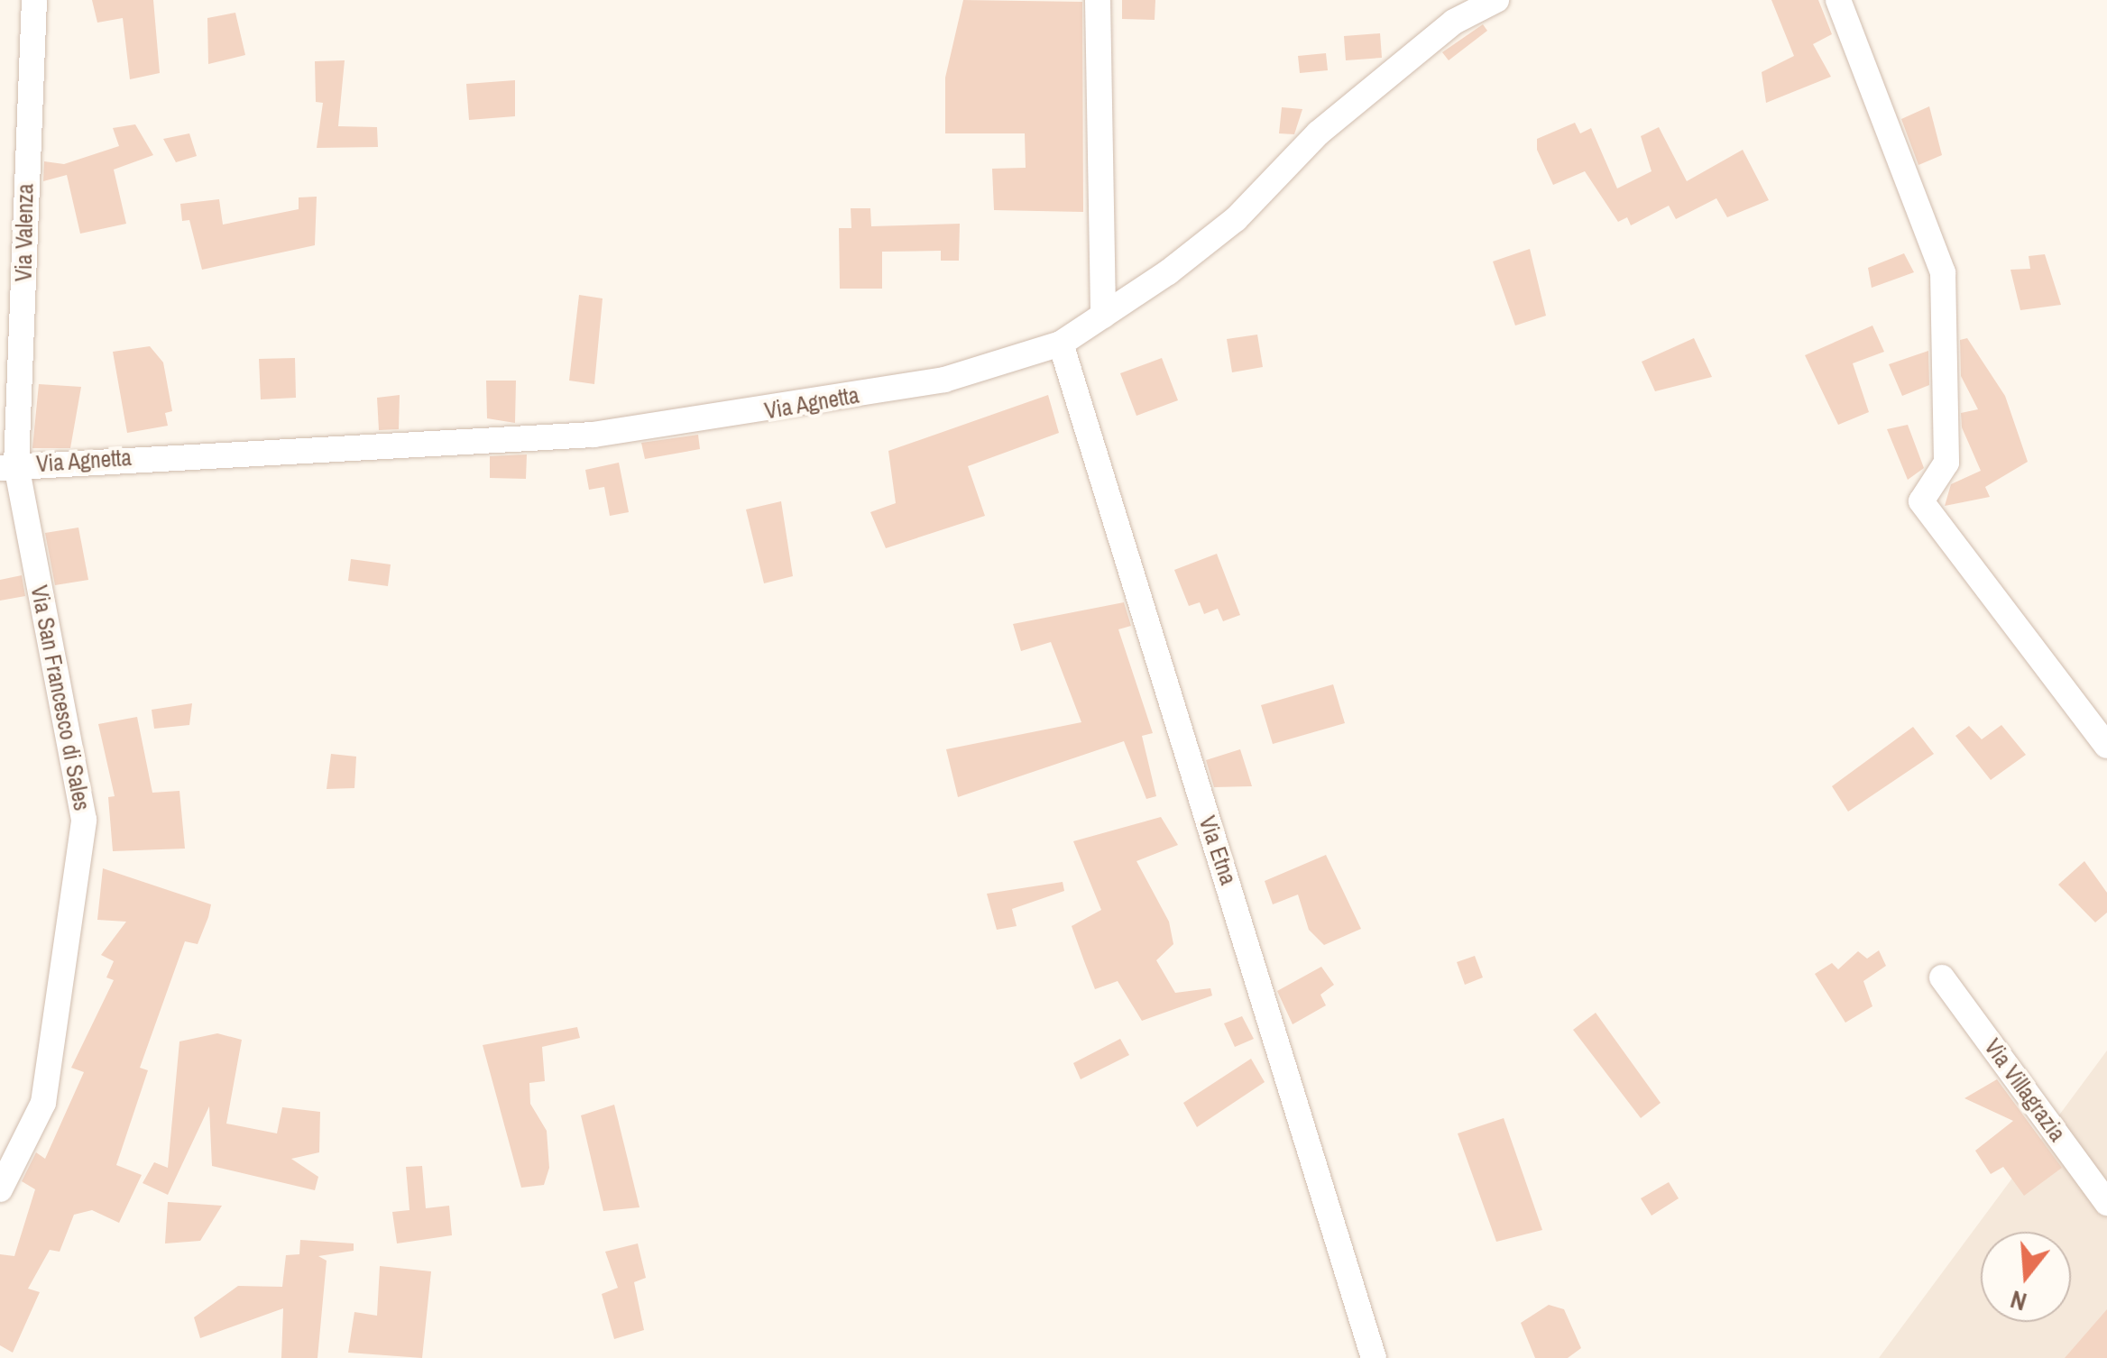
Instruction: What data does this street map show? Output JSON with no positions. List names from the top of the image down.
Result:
{
  "streets": {
    "street": [
      "Via Valenza",
      "Via Agnetta",
      "Via San Francesco di Sales",
      "Via Etna",
      "Via Villagrazia"
    ]
  },
  "crossings": [
    ["Via Valenza", "Via Agnetta"],
    ["Via Valenza", "Via San Francesco di Sales"],
    ["Via Agnetta", "Via San Francesco di Sales"],
    ["Via Agnetta", "Via Etna"]
  ],
  "north": "bottom"
}
